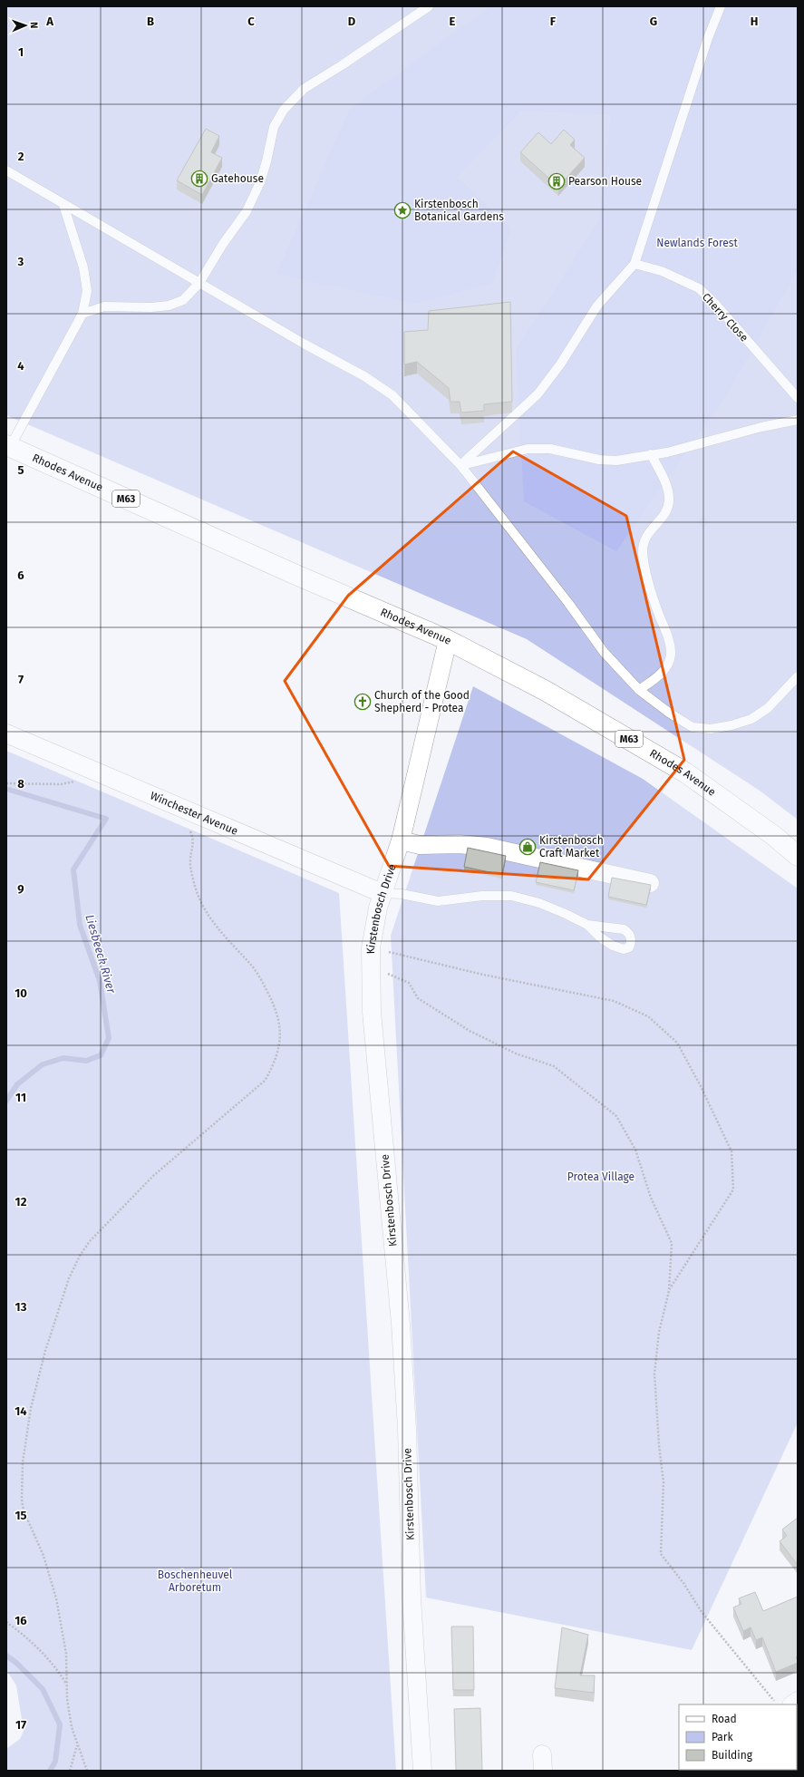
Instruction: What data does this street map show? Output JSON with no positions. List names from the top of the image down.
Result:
{
  "streets": {
    "main road": ["Rhodes Avenue", "M63"],
    "street": ["Winchester Avenue", "Kirstenbosch Drive"],
    "lane": ["Cherry Close"]
  },
  "crossings": [
    ["Rhodes Avenue", "Kirstenbosch Drive"],
    ["Winchester Avenue", "Kirstenbosch Drive"]
  ],
  "water": ["Liesbeeck River"],
  "parks": ["Newlands Forest", "Protea Village", "Boschenheuvel Arboretum"],
  "places": {
    "building": ["Gatehouse", "Pearson House"],
    "place": ["Kirstenbosch Botanical Gardens"],
    "church": ["Church of the Good Shepherd - Protea"],
    "shop": ["Kirstenbosch Craft Market"]
  },
  "legend": ["Road", "Park", "Building"],
  "north": "right",
  "grid": {
    "columns": [
      "A",
      "B",
      "C",
      "D",
      "E",
      "F",
      "G",
      "H"
    ],
    "rows": [
      "1",
      "2",
      "3",
      "4",
      "5",
      "6",
      "7",
      "8",
      "9",
      "10",
      "11",
      "12",
      "13",
      "14",
      "15",
      "16",
      "17"
    ]
  }
}
